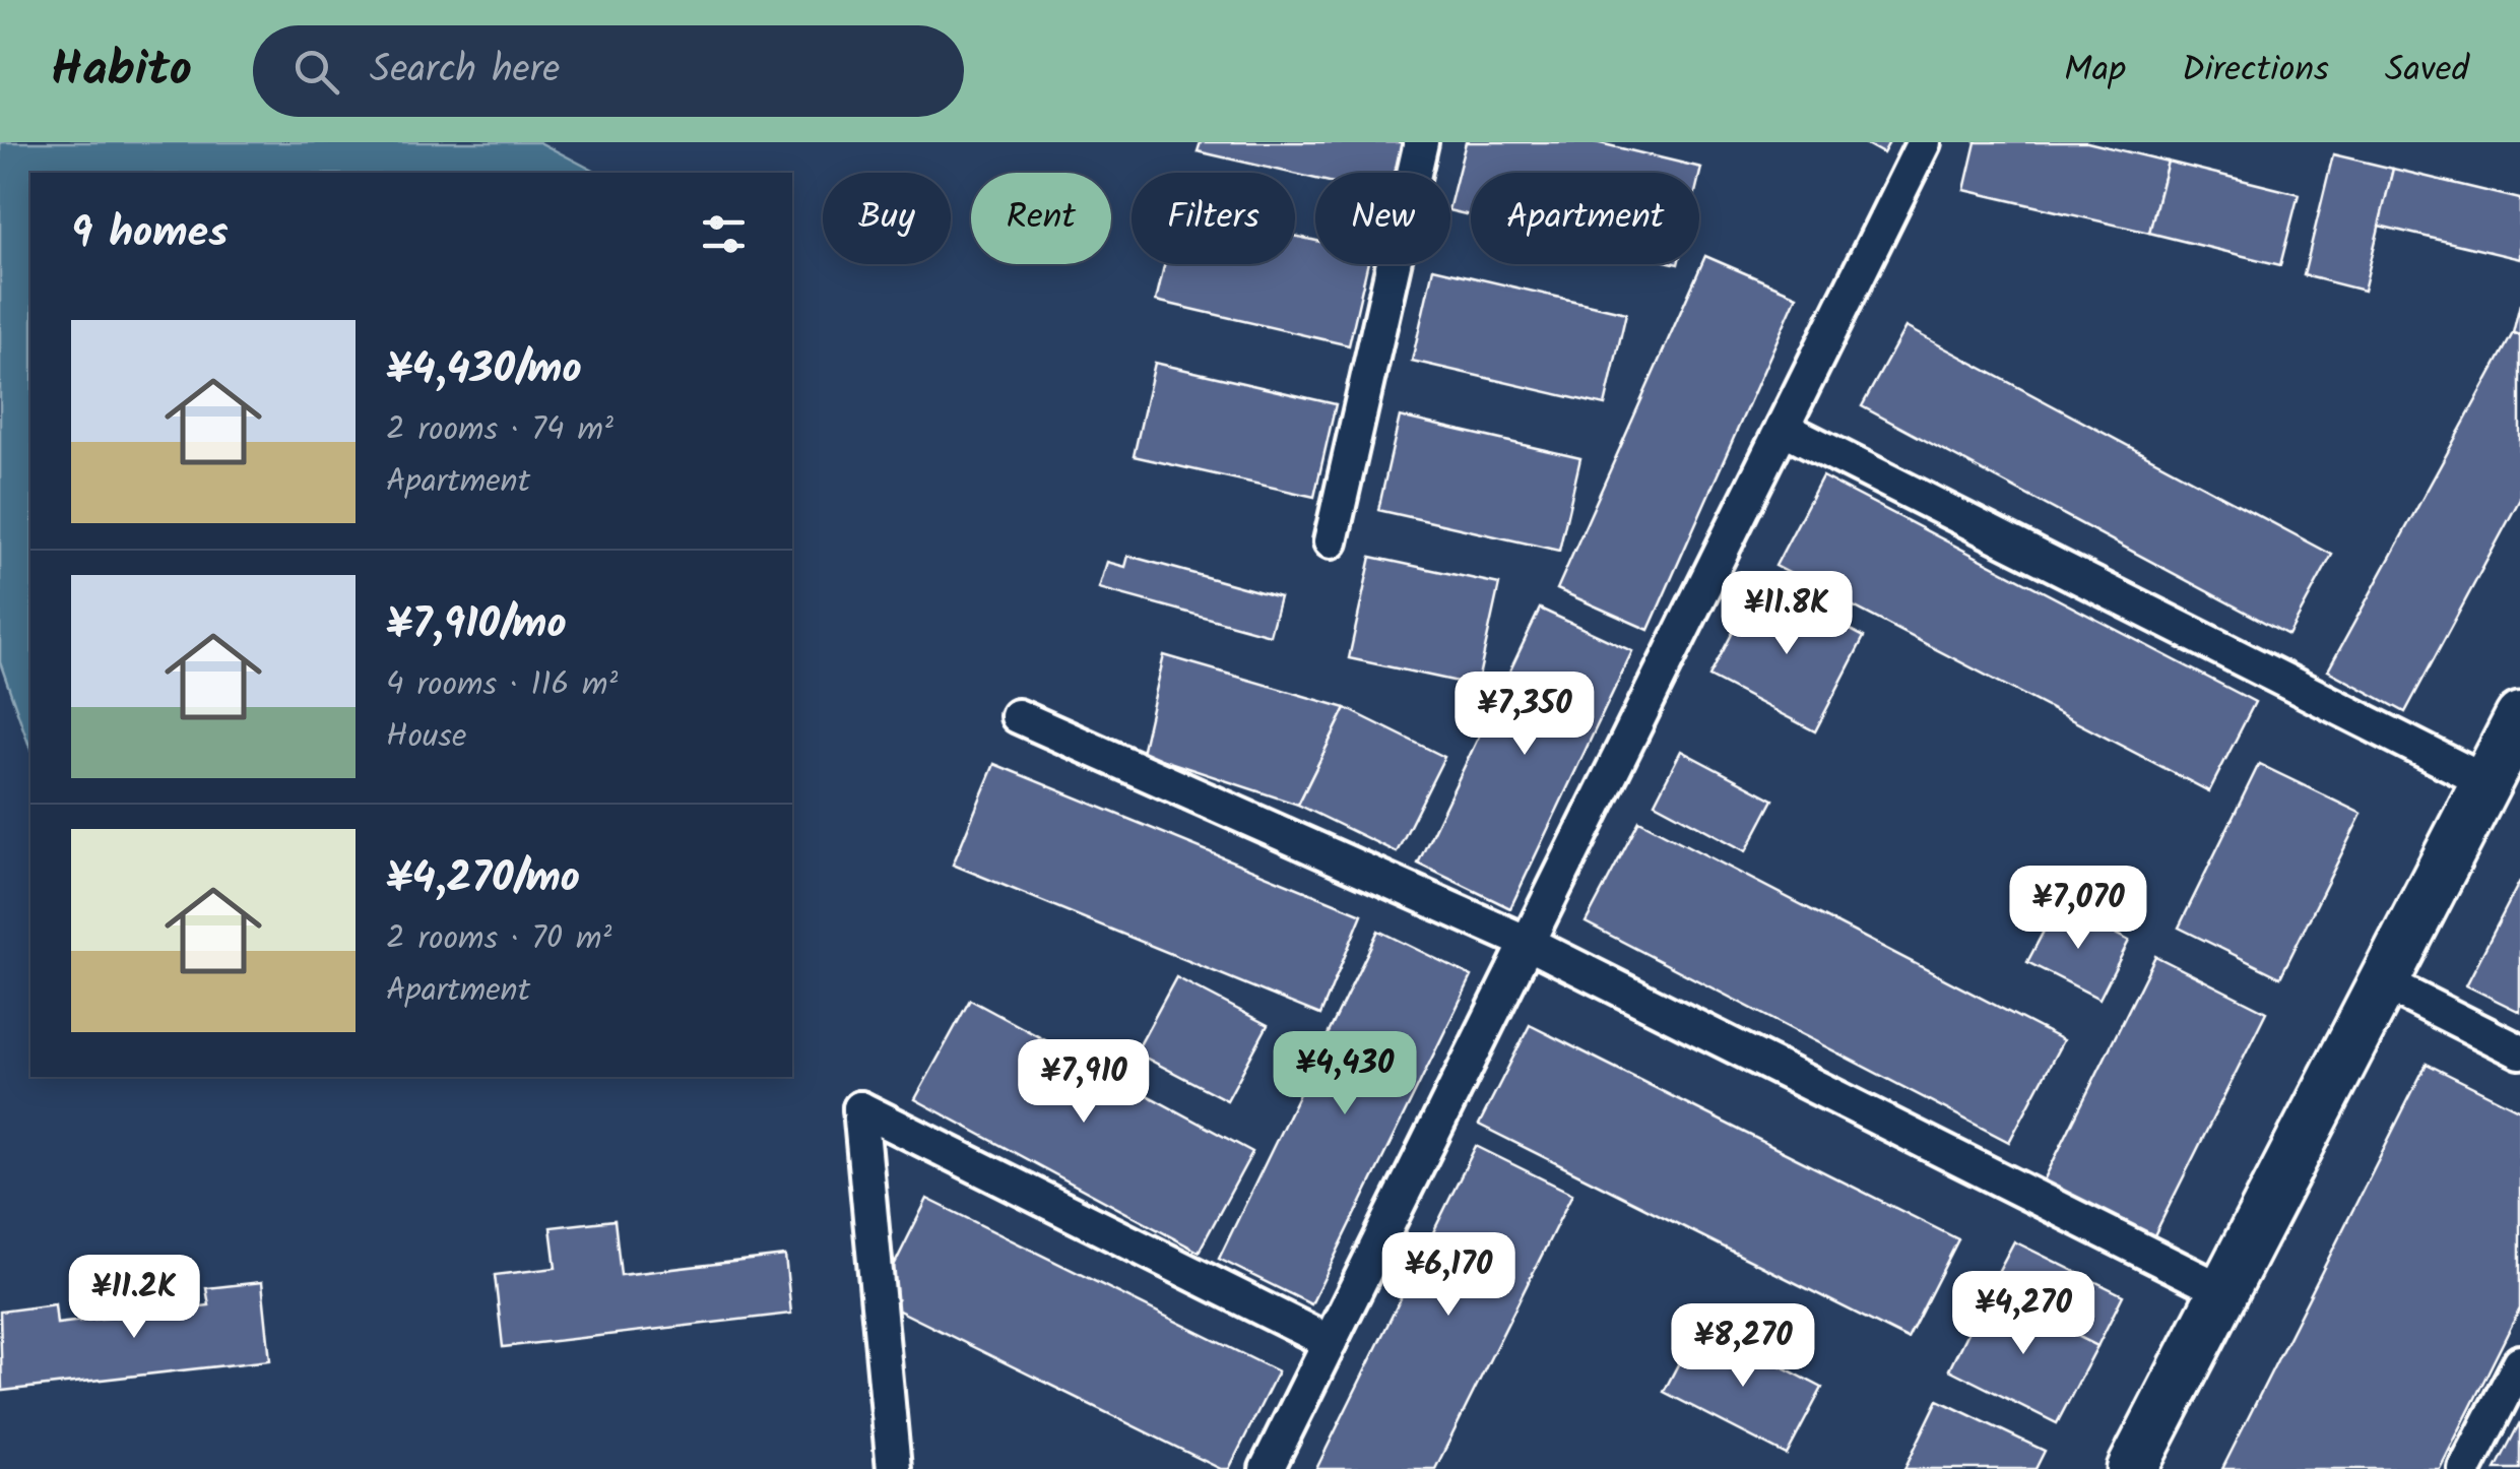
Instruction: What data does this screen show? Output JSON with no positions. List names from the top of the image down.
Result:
{
  "page": {
    "header": "Habito",
    "search": "Search here",
    "nav": ["Map", "Directions", "Saved"],
    "chip": [
      "Buy",
      "Rent",
      "Filters",
      "New",
      "Apartment"
    ],
    "heading": "9 homes",
    "list": [
      {
        "name": "¥4,430/mo",
        "note": "2 rooms · 74 m² · Apartment"
      },
      {
        "name": "¥7,910/mo",
        "note": "4 rooms · 116 m² · House"
      },
      {
        "name": "¥4,270/mo",
        "note": "2 rooms · 70 m² · Apartment"
      }
    ],
    "price": [
      "¥11.8K",
      "¥7,350",
      "¥7,070",
      "¥4,430",
      "¥7,910",
      "¥6,170",
      "¥11.2K",
      "¥4,270",
      "¥8,270"
    ]
  }
}
